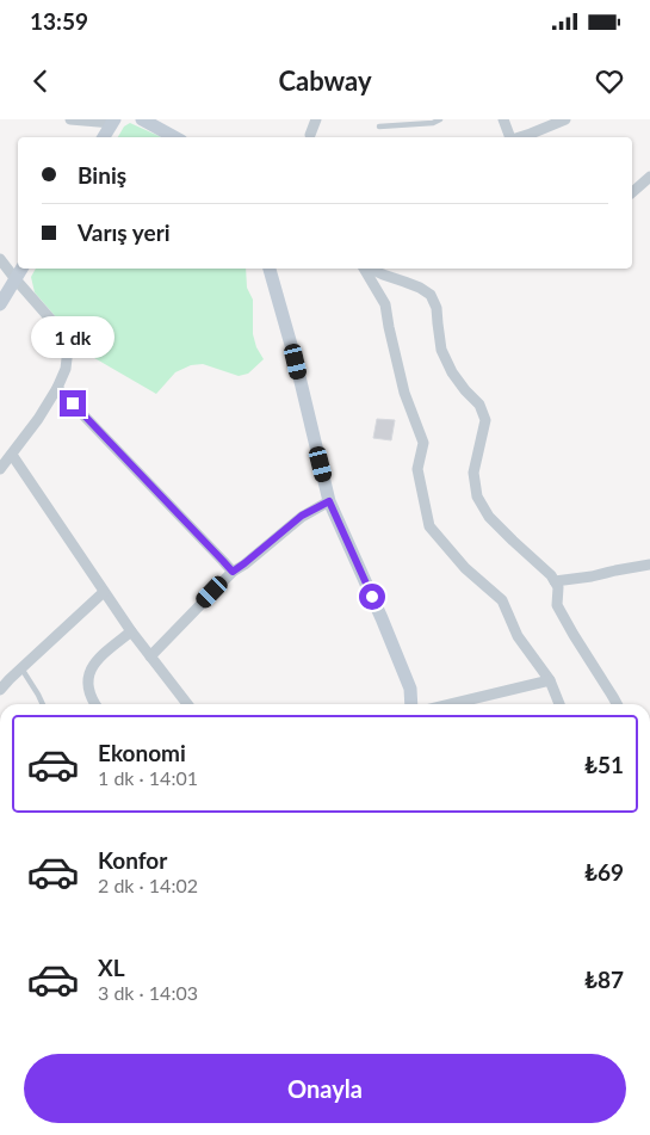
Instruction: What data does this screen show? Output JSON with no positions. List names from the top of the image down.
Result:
{
  "page": {
    "status": "13:59",
    "header": "Cabway",
    "banner": ["Biniş", "Varış yeri"],
    "bubble": "1 dk",
    "list": [
      {
        "name": "Ekonomi",
        "note": "1 dk · 14:01",
        "value": "₺51"
      },
      {
        "name": "Konfor",
        "note": "2 dk · 14:02",
        "value": "₺69"
      },
      {
        "name": "XL",
        "note": "3 dk · 14:03",
        "value": "₺87"
      }
    ],
    "buttons": "Onayla"
  }
}
